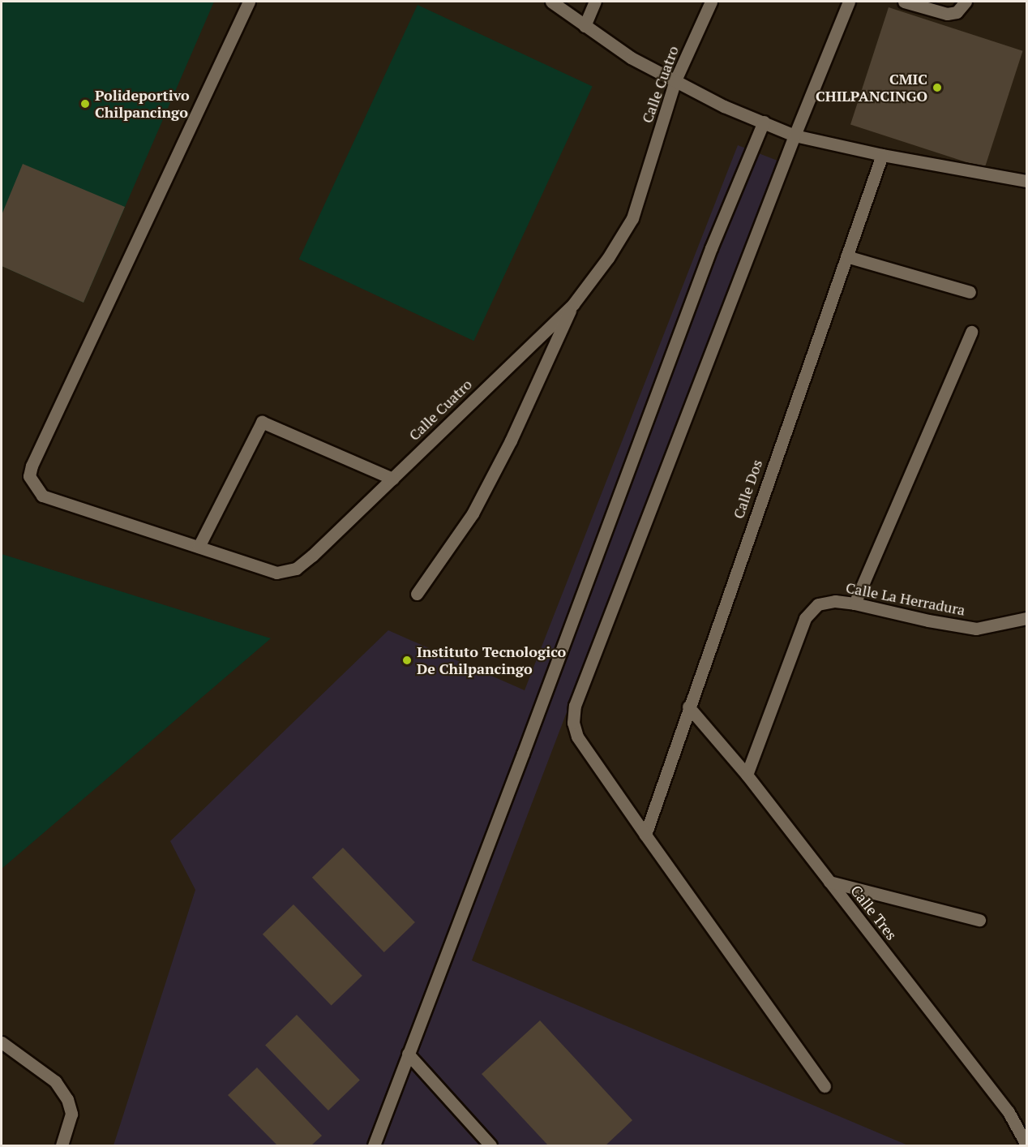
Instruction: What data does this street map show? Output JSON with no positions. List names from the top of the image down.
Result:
{
  "streets": {
    "street": [
      "Calle Cuatro",
      "Calle Dos",
      "Calle La Herradura",
      "Calle Tres"
    ]
  },
  "crossings": [
    ["Calle Dos", "Calle Tres"],
    ["Calle La Herradura", "Calle Tres"]
  ],
  "places": ["CMIC CHILPANCINGO", "Polideportivo Chilpancingo", "Instituto Tecnologico De Chilpancingo"]
}
